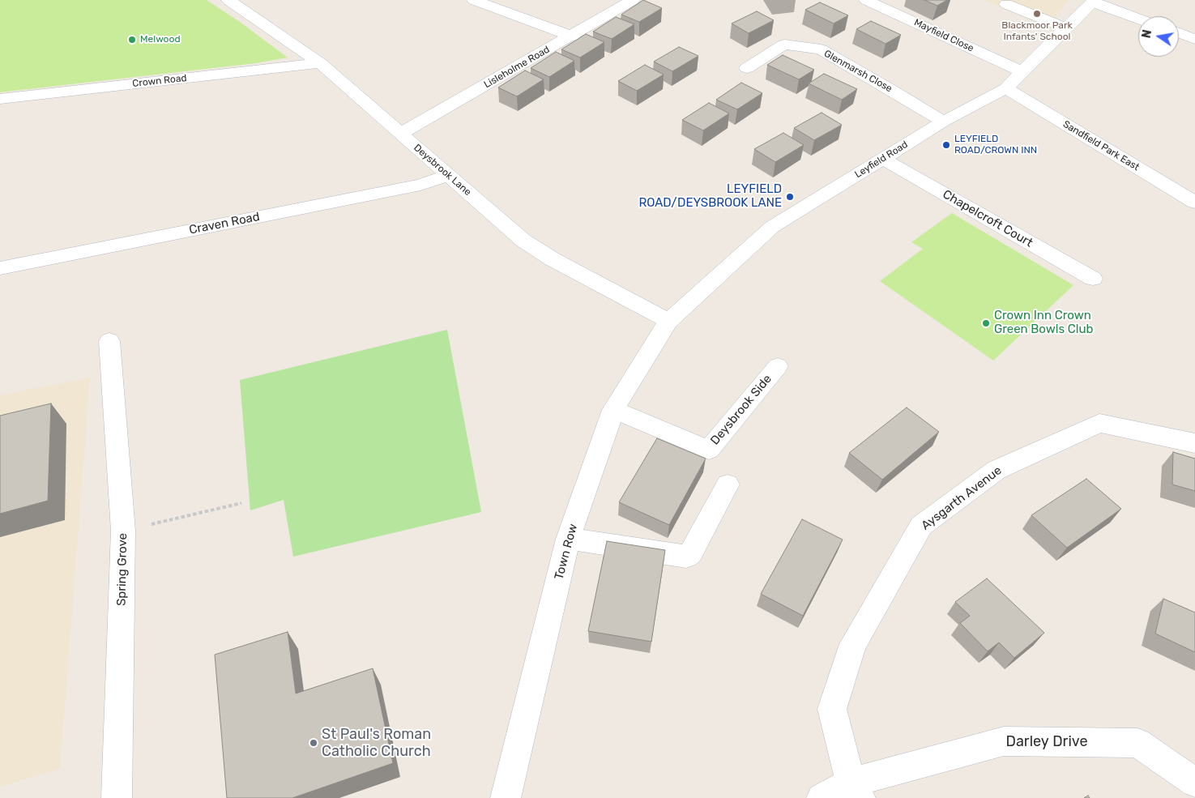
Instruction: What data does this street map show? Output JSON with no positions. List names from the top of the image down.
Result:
{
  "streets": {
    "street": [
      "Mayfield Close",
      "Lisleholme Road",
      "Glenmarsh Close",
      "Crown Road",
      "Sandfield Park East",
      "Leyfield Road",
      "Deysbrook Lane",
      "Chapelcroft Court",
      "Craven Road",
      "Deysbrook Side",
      "Aysgarth Avenue",
      "Town Row",
      "Spring Grove",
      "Darley Drive"
    ]
  },
  "crossings": [
    ["Mayfield Close", "Leyfield Road"],
    ["Lisleholme Road", "Deysbrook Lane"],
    ["Glenmarsh Close", "Leyfield Road"],
    ["Crown Road", "Deysbrook Lane"],
    ["Sandfield Park East", "Leyfield Road"],
    ["Leyfield Road", "Deysbrook Lane"],
    ["Leyfield Road", "Chapelcroft Court"],
    ["Leyfield Road", "Town Row"],
    ["Deysbrook Lane", "Craven Road"],
    ["Deysbrook Lane", "Town Row"],
    ["Deysbrook Side", "Town Row"],
    ["Aysgarth Avenue", "Darley Drive"]
  ],
  "places": [
    "Blackmoor Park Infants' School",
    "Melwood",
    "LEYFIELD ROAD/CROWN INN",
    "LEYFIELD ROAD/DEYSBROOK LANE",
    "Crown Inn Crown Green Bowls Club",
    "St Paul's Roman Catholic Church"
  ],
  "north": "left"
}
